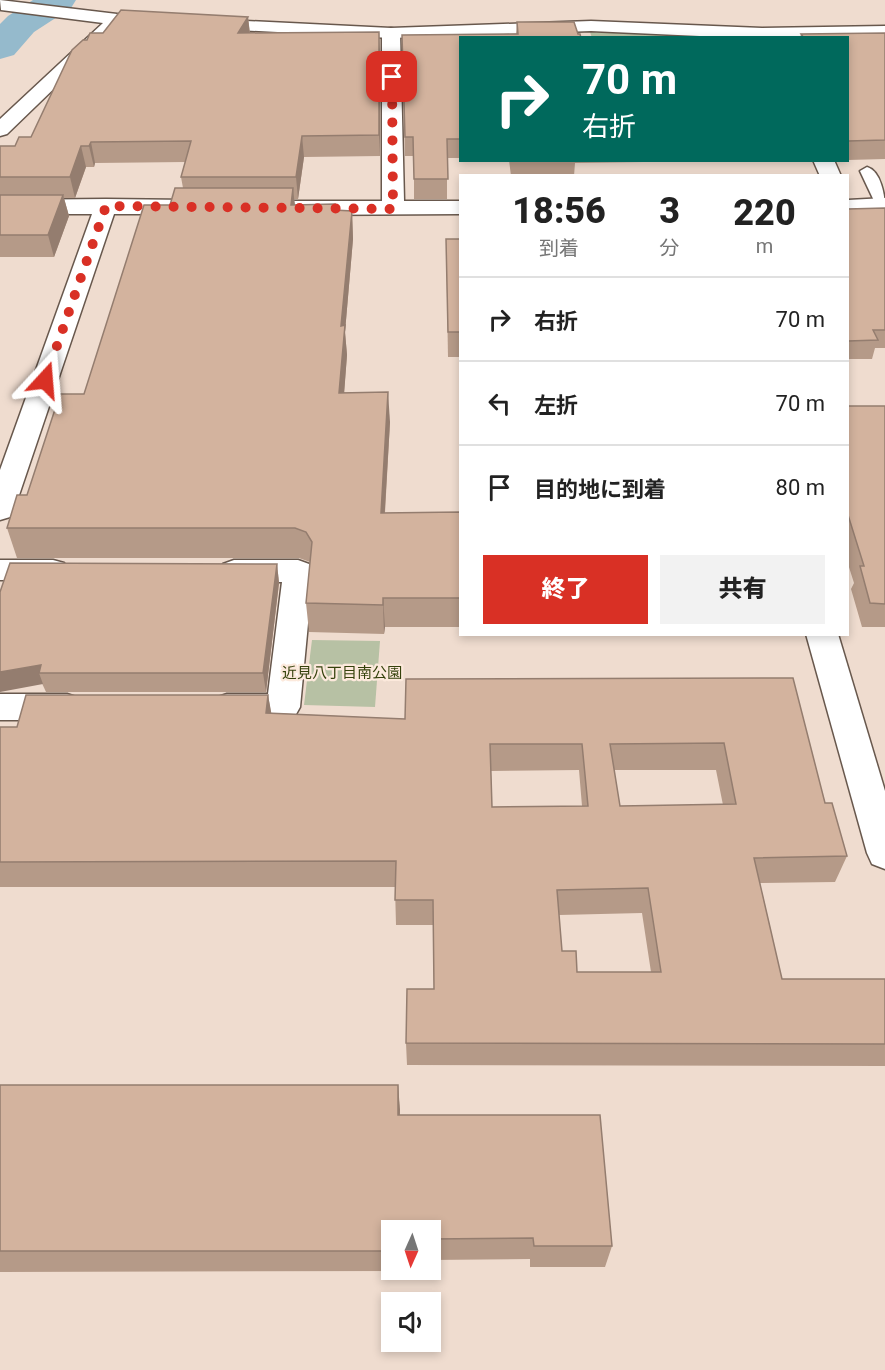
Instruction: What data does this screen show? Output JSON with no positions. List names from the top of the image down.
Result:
{
  "parks": ["近見八丁目南公園"],
  "north": "bottom",
  "page": {
    "turn": ["70 m", "右折"],
    "eta": [
      "18:56",
      "到着",
      "3",
      "分",
      "220",
      "m"
    ],
    "list": [
      {
        "name": "右折",
        "value": "70 m"
      },
      {
        "name": "左折",
        "value": "70 m"
      },
      {
        "name": "目的地に到着",
        "value": "80 m"
      }
    ],
    "buttons": ["終了", "共有"]
  }
}
